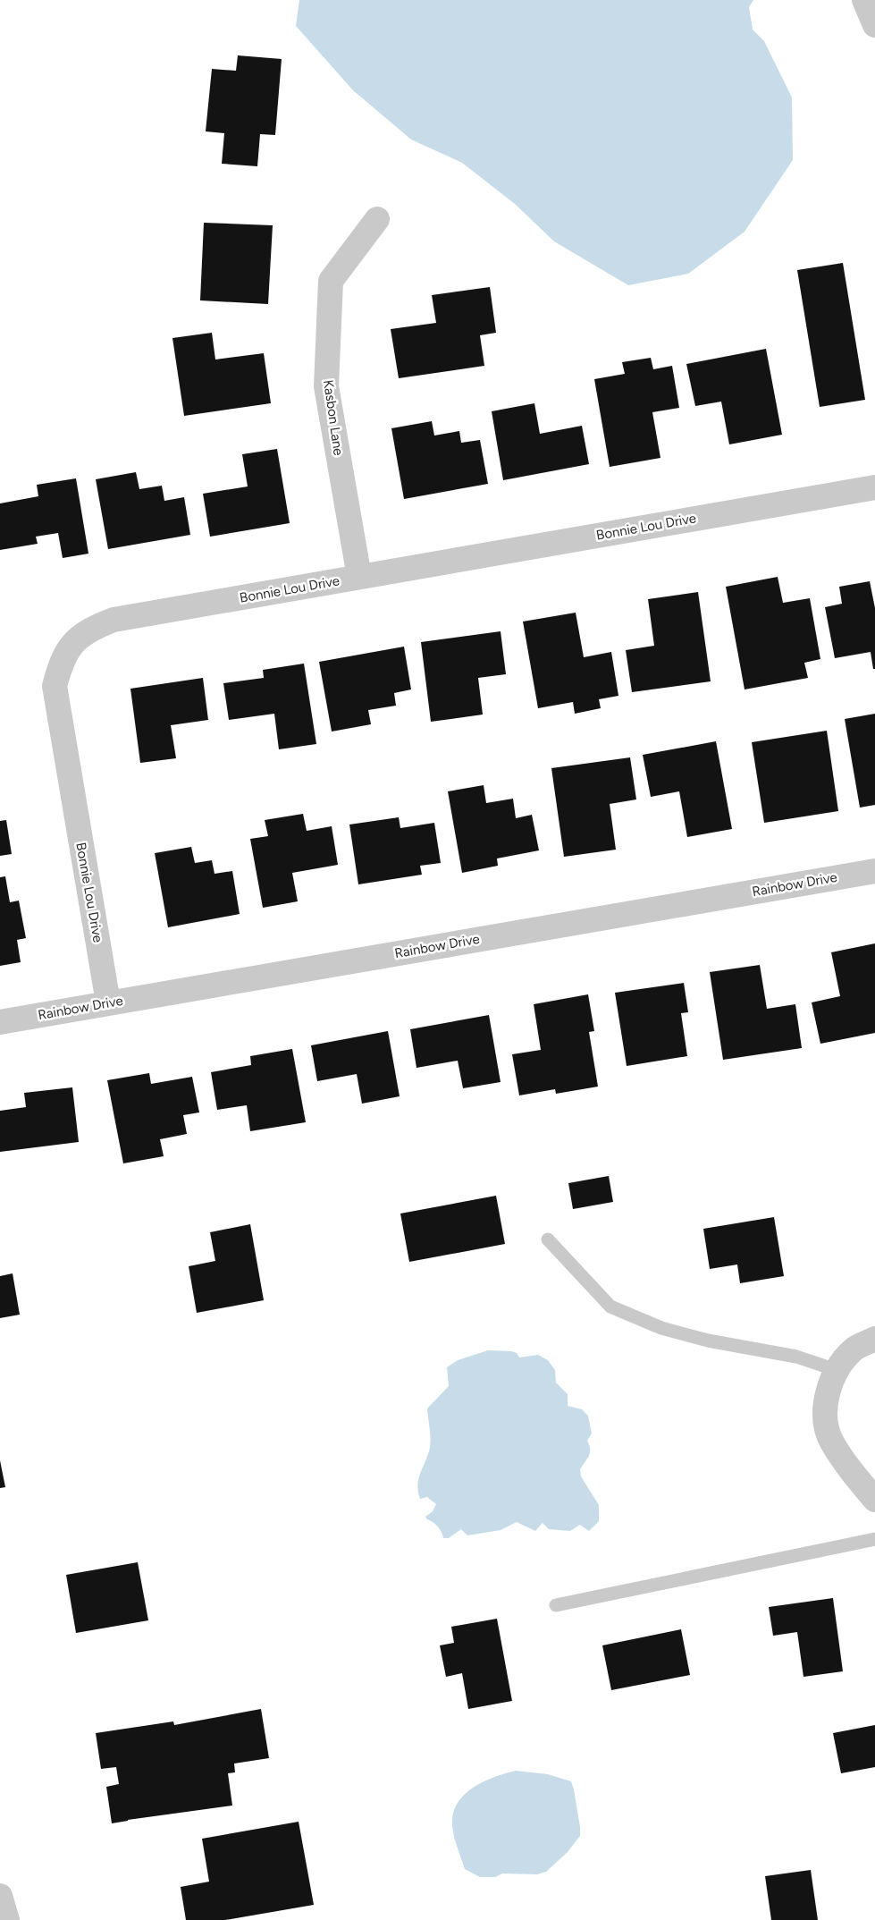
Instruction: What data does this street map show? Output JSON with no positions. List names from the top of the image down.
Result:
{
  "streets": {
    "street": ["Kasbon Lane", "Bonnie Lou Drive", "Rainbow Drive"]
  },
  "crossings": [
    ["Kasbon Lane", "Bonnie Lou Drive"],
    ["Bonnie Lou Drive", "Rainbow Drive"]
  ]
}
